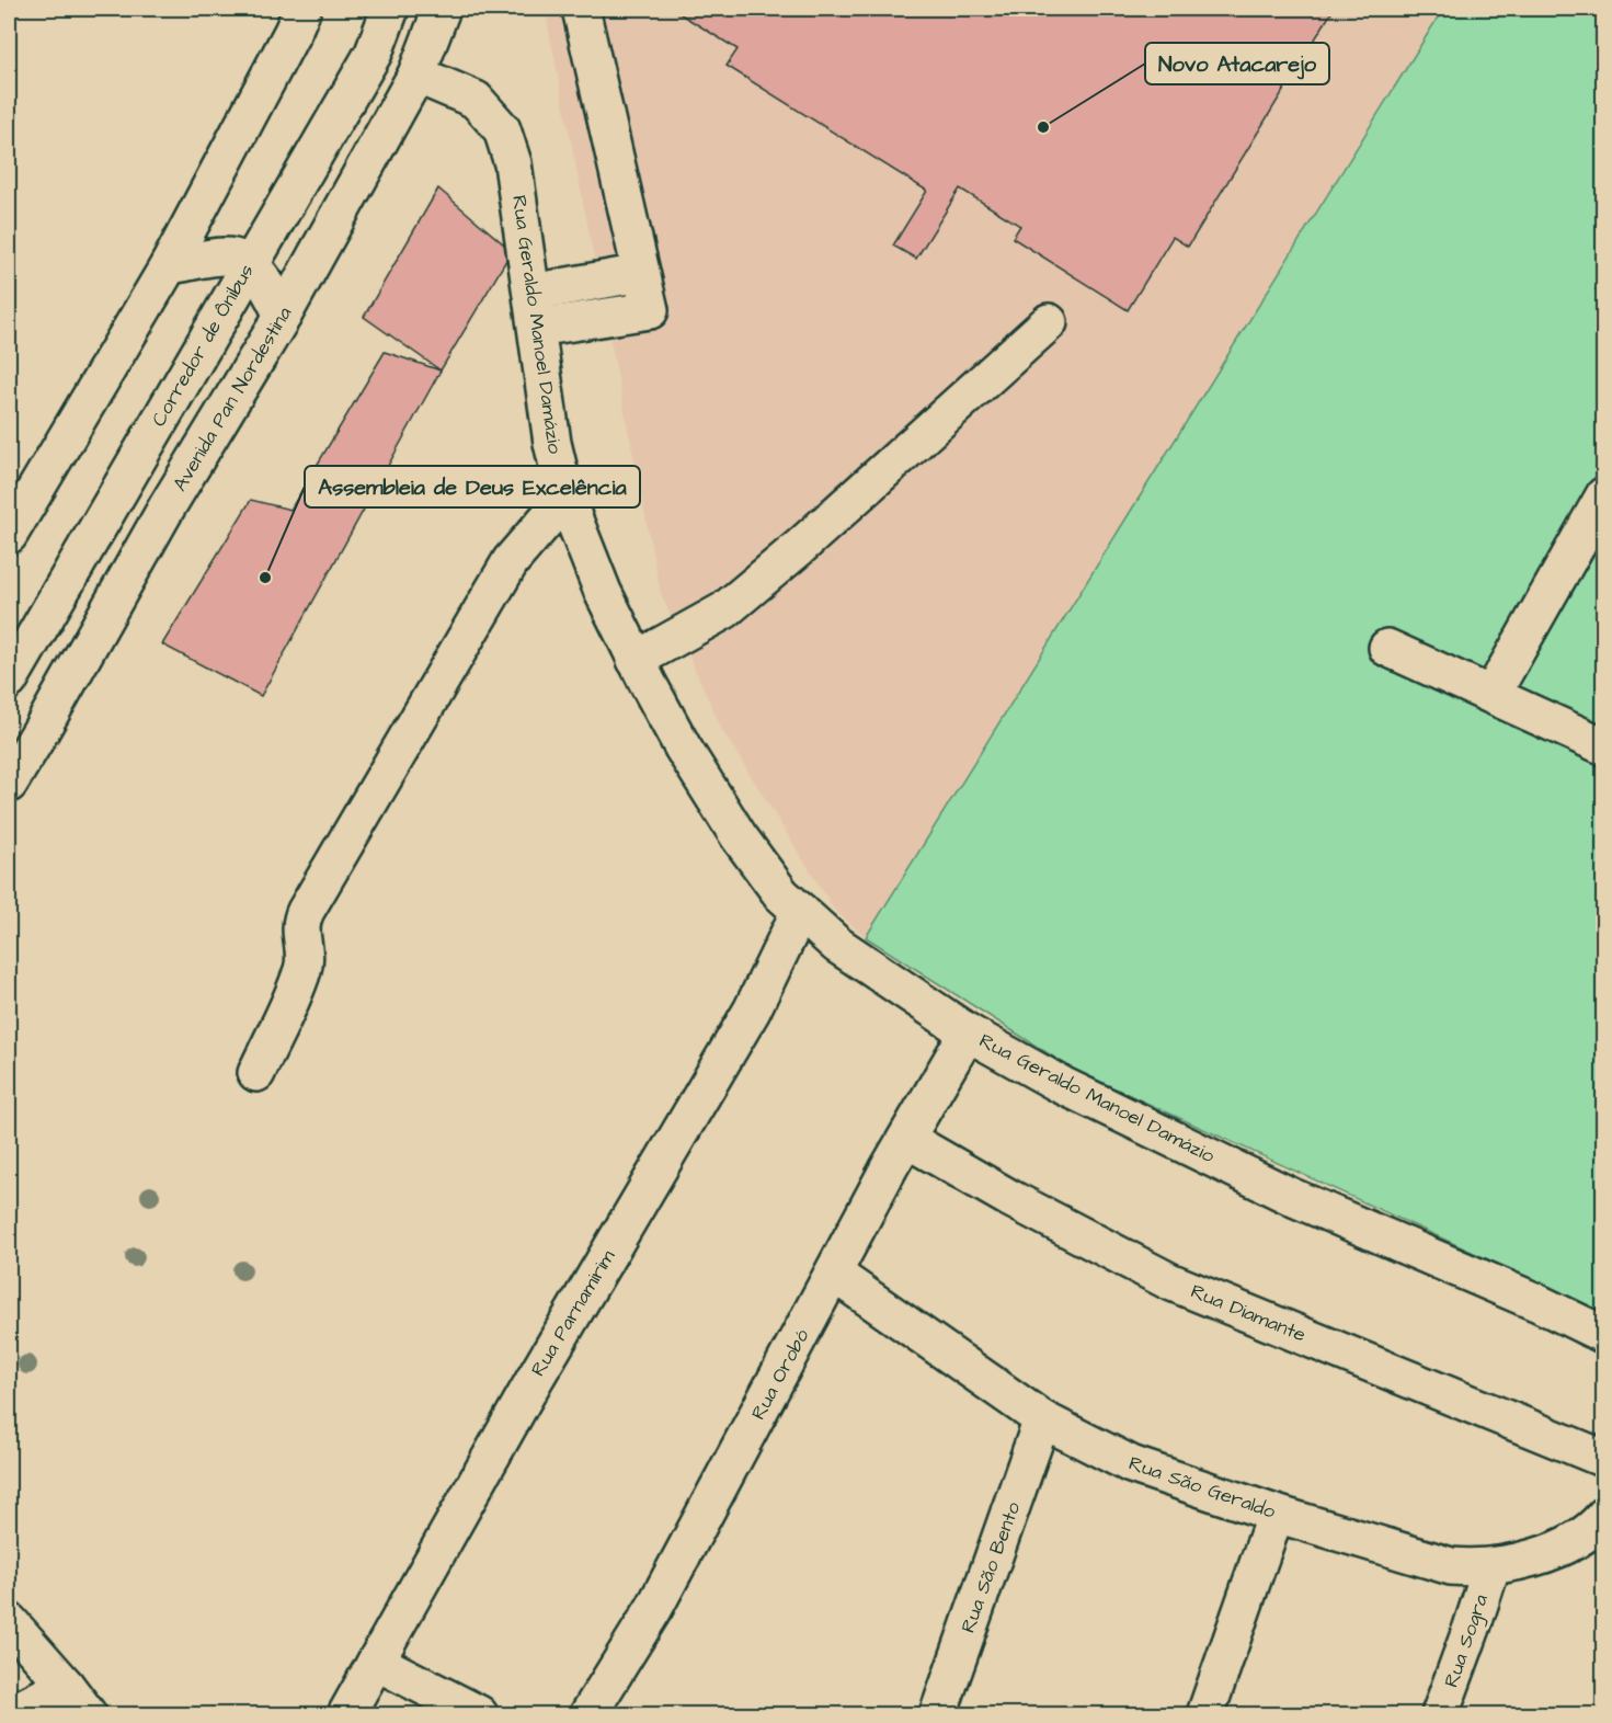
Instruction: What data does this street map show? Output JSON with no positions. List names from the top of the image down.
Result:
{
  "streets": {
    "main road": [
      "Rua Geraldo Manoel Damázio",
      "Corredor de Ônibus",
      "Avenida Pan Nordestina",
      "Rua Parnamirim",
      "Rua Diamante",
      "Rua Orobó",
      "Rua São Geraldo",
      "Rua São Bento",
      "Rua Sogra"
    ]
  },
  "crossings": [
    ["Rua Geraldo Manoel Damázio", "Avenida Pan Nordestina"],
    ["Rua Geraldo Manoel Damázio", "Rua Parnamirim"],
    ["Rua Geraldo Manoel Damázio", "Rua Orobó"],
    ["Rua Diamante", "Rua Orobó"],
    ["Rua Orobó", "Rua São Geraldo"],
    ["Rua São Geraldo", "Rua São Bento"],
    ["Rua São Geraldo", "Rua Sogra"]
  ],
  "places": ["Novo Atacarejo", "Assembleia de Deus Excelência"]
}
